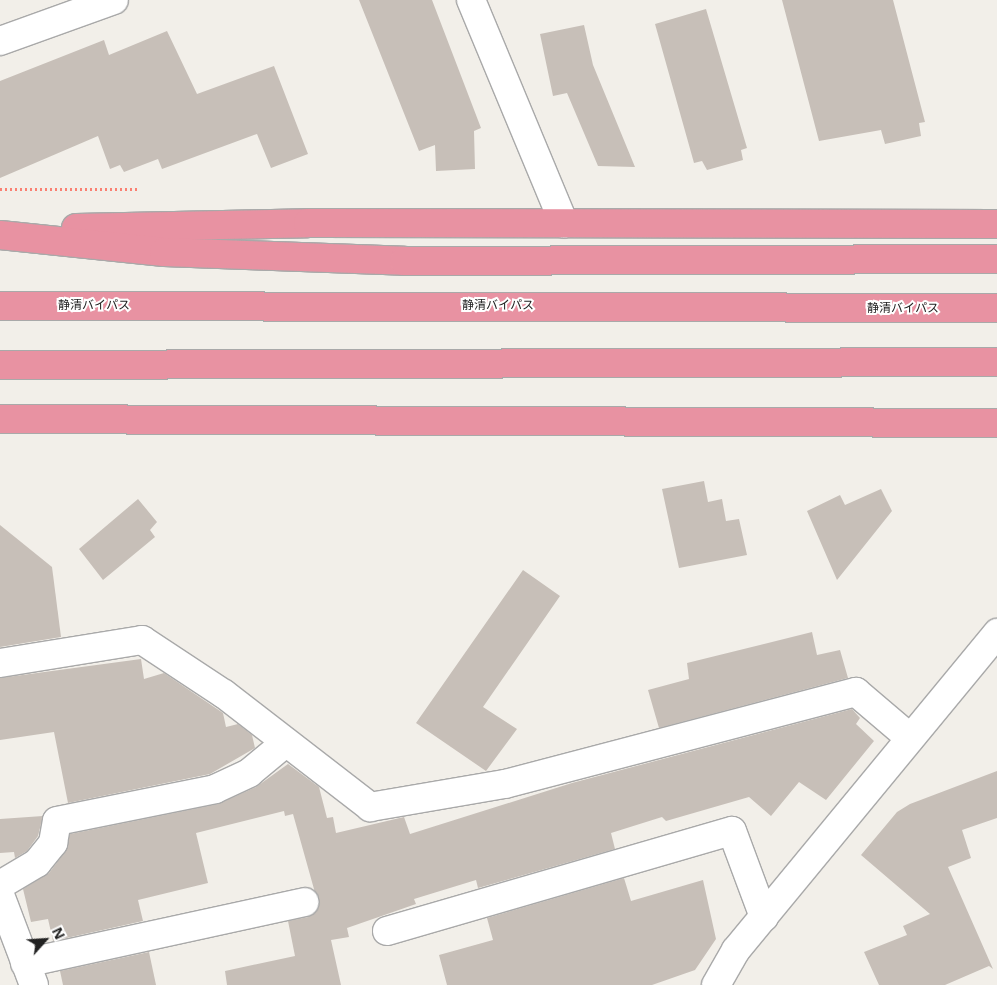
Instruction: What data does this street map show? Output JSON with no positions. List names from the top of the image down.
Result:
{
  "streets": {
    "highway": ["静清バイパス"]
  },
  "north": "top right"
}
